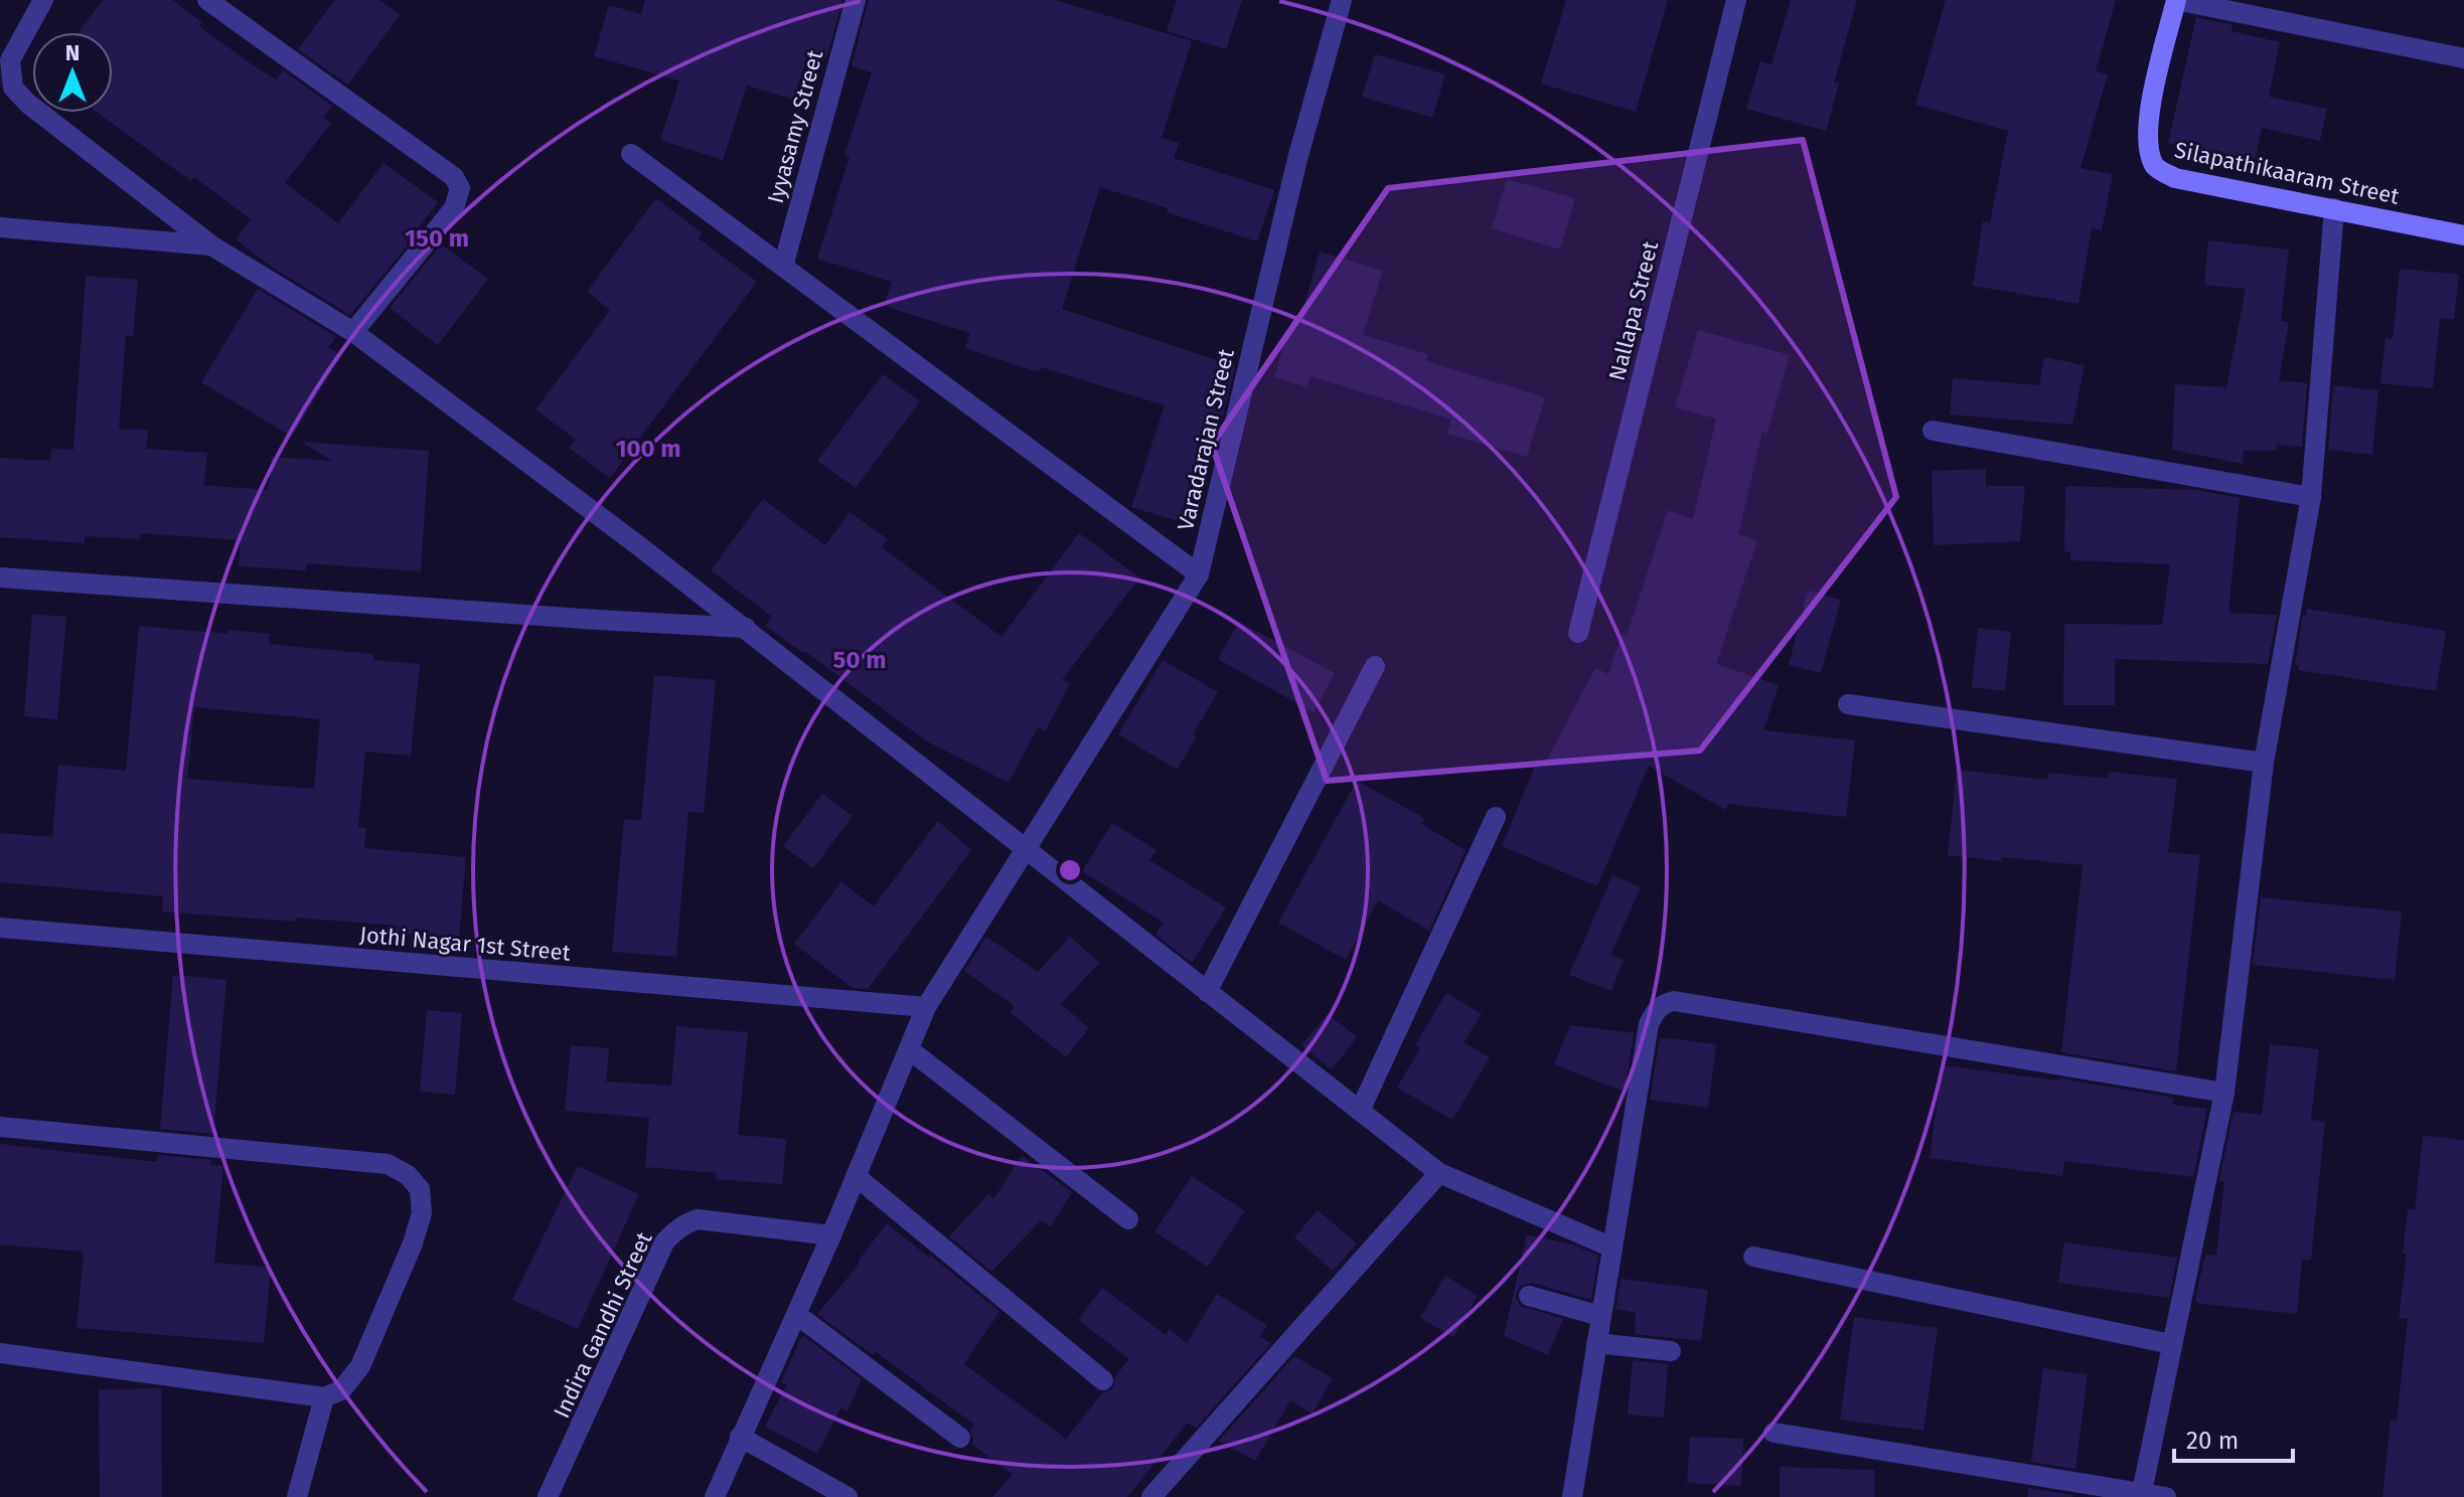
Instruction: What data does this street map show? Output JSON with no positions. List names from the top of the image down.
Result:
{
  "streets": {
    "street": [
      "Iyyasamy Street",
      "Silapathikaaram Street",
      "Nallapa Street",
      "Varadarajan Street",
      "Jothi Nagar 1st Street",
      "Indira Gandhi Street"
    ]
  },
  "crossings": [
    ["Varadarajan Street", "Jothi Nagar 1st Street"],
    ["Varadarajan Street", "Indira Gandhi Street"]
  ],
  "scale_bar": "20 m",
  "north": "top",
  "rings": ["150 m", "100 m", "50 m"]
}
